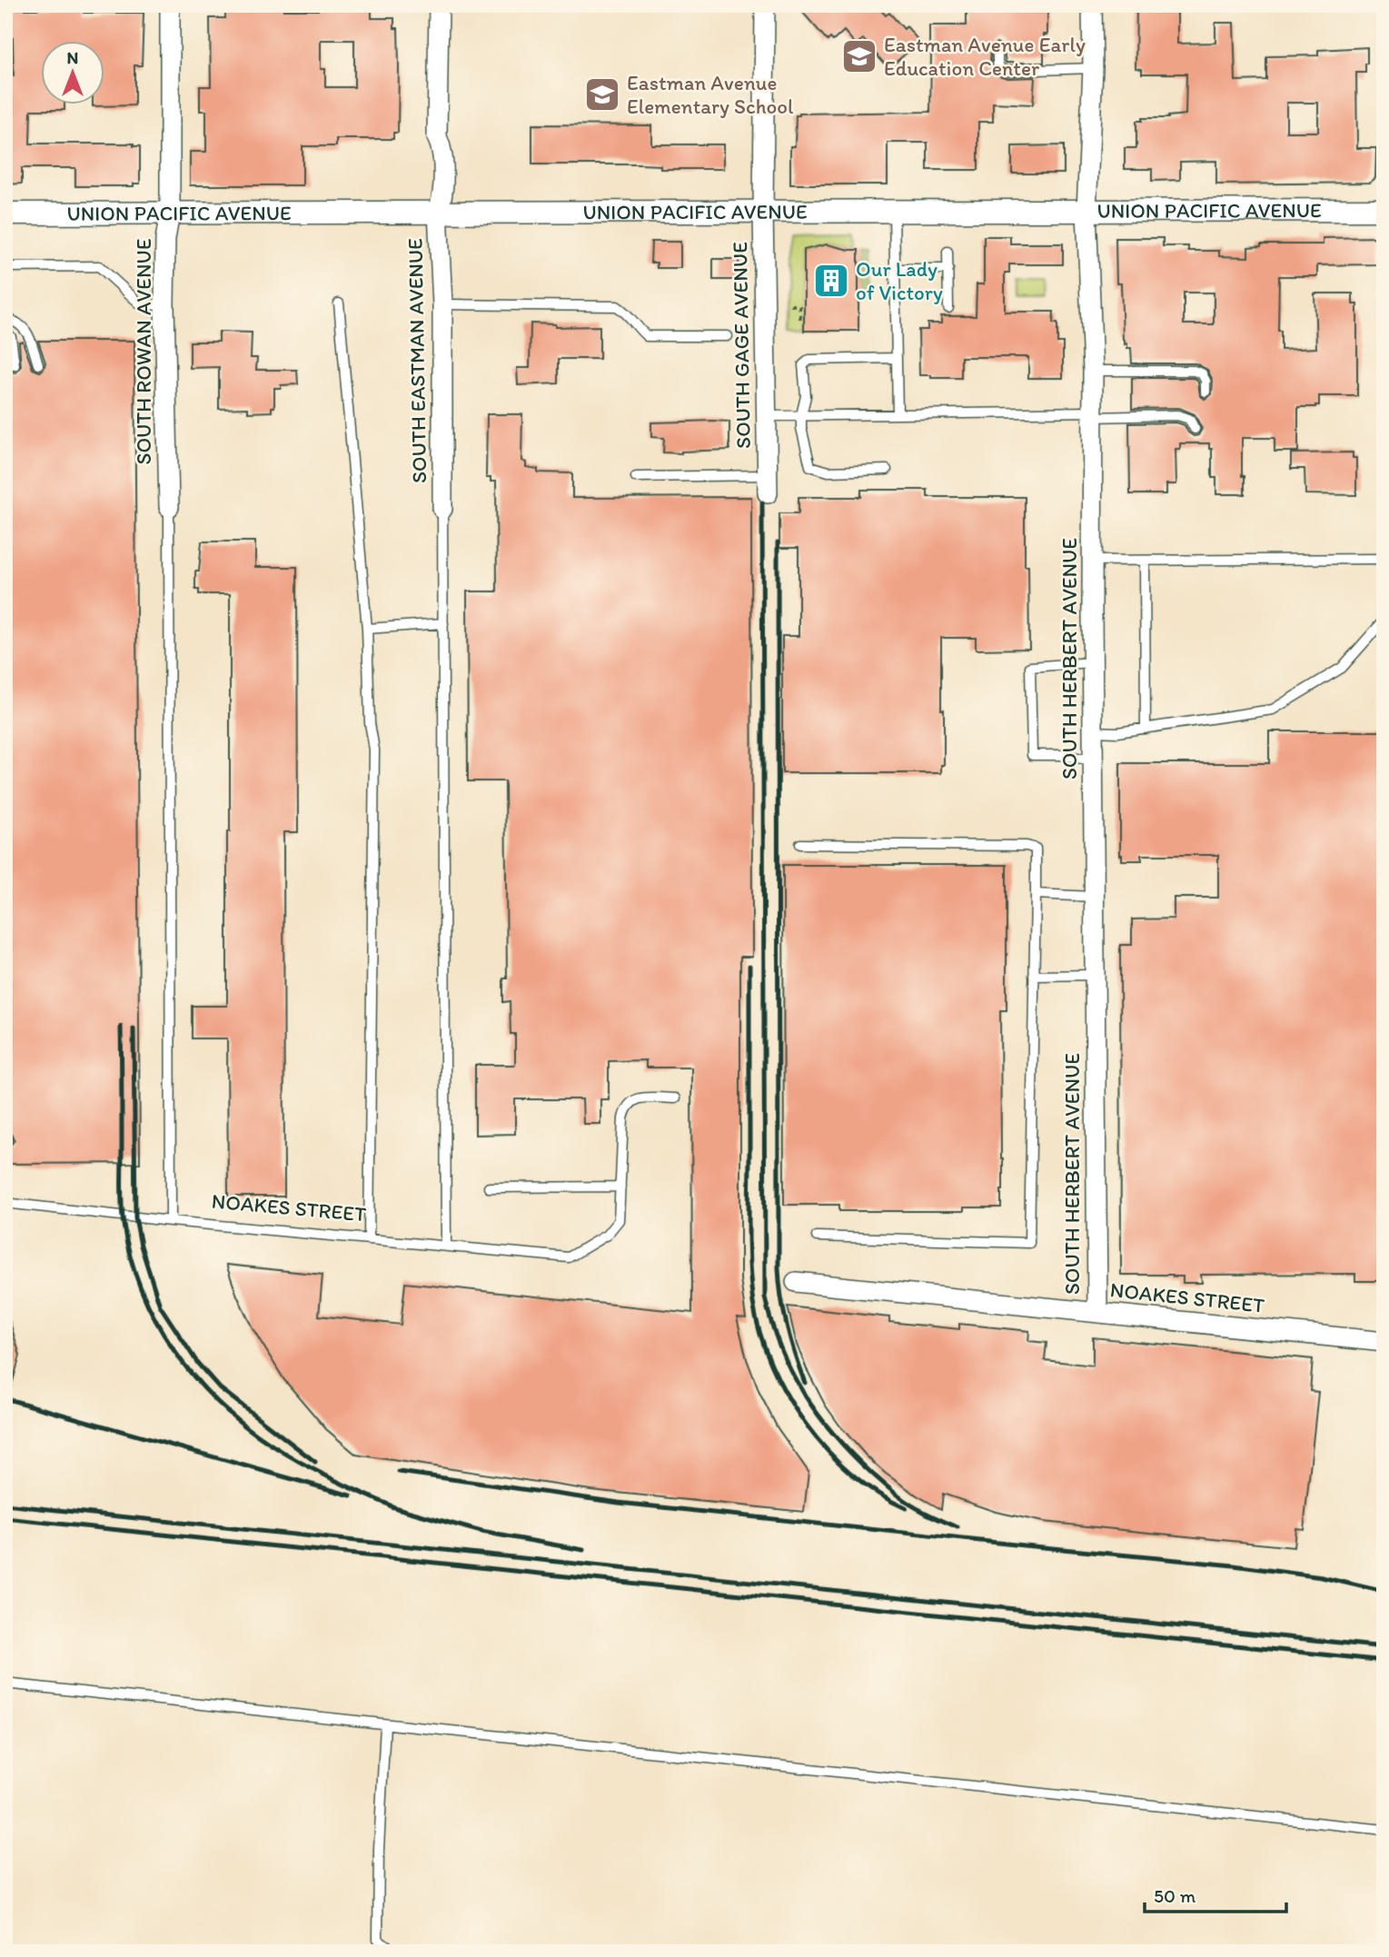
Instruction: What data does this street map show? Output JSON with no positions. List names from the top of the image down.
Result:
{
  "streets": {
    "street": [
      "UNION PACIFIC AVENUE",
      "SOUTH GAGE AVENUE",
      "SOUTH ROWAN AVENUE",
      "SOUTH EASTMAN AVENUE",
      "SOUTH HERBERT AVENUE",
      "NOAKES STREET"
    ]
  },
  "crossings": [
    ["UNION PACIFIC AVENUE", "SOUTH GAGE AVENUE"],
    ["UNION PACIFIC AVENUE", "SOUTH ROWAN AVENUE"],
    ["UNION PACIFIC AVENUE", "SOUTH EASTMAN AVENUE"],
    ["UNION PACIFIC AVENUE", "SOUTH HERBERT AVENUE"],
    ["SOUTH HERBERT AVENUE", "NOAKES STREET"]
  ],
  "places": {
    "school or university": ["Eastman Avenue Early Education Center", "Eastman Avenue Elementary School"],
    "building": ["Our Lady of Victory"]
  },
  "scale_bar": "50 m",
  "north": "top"
}
